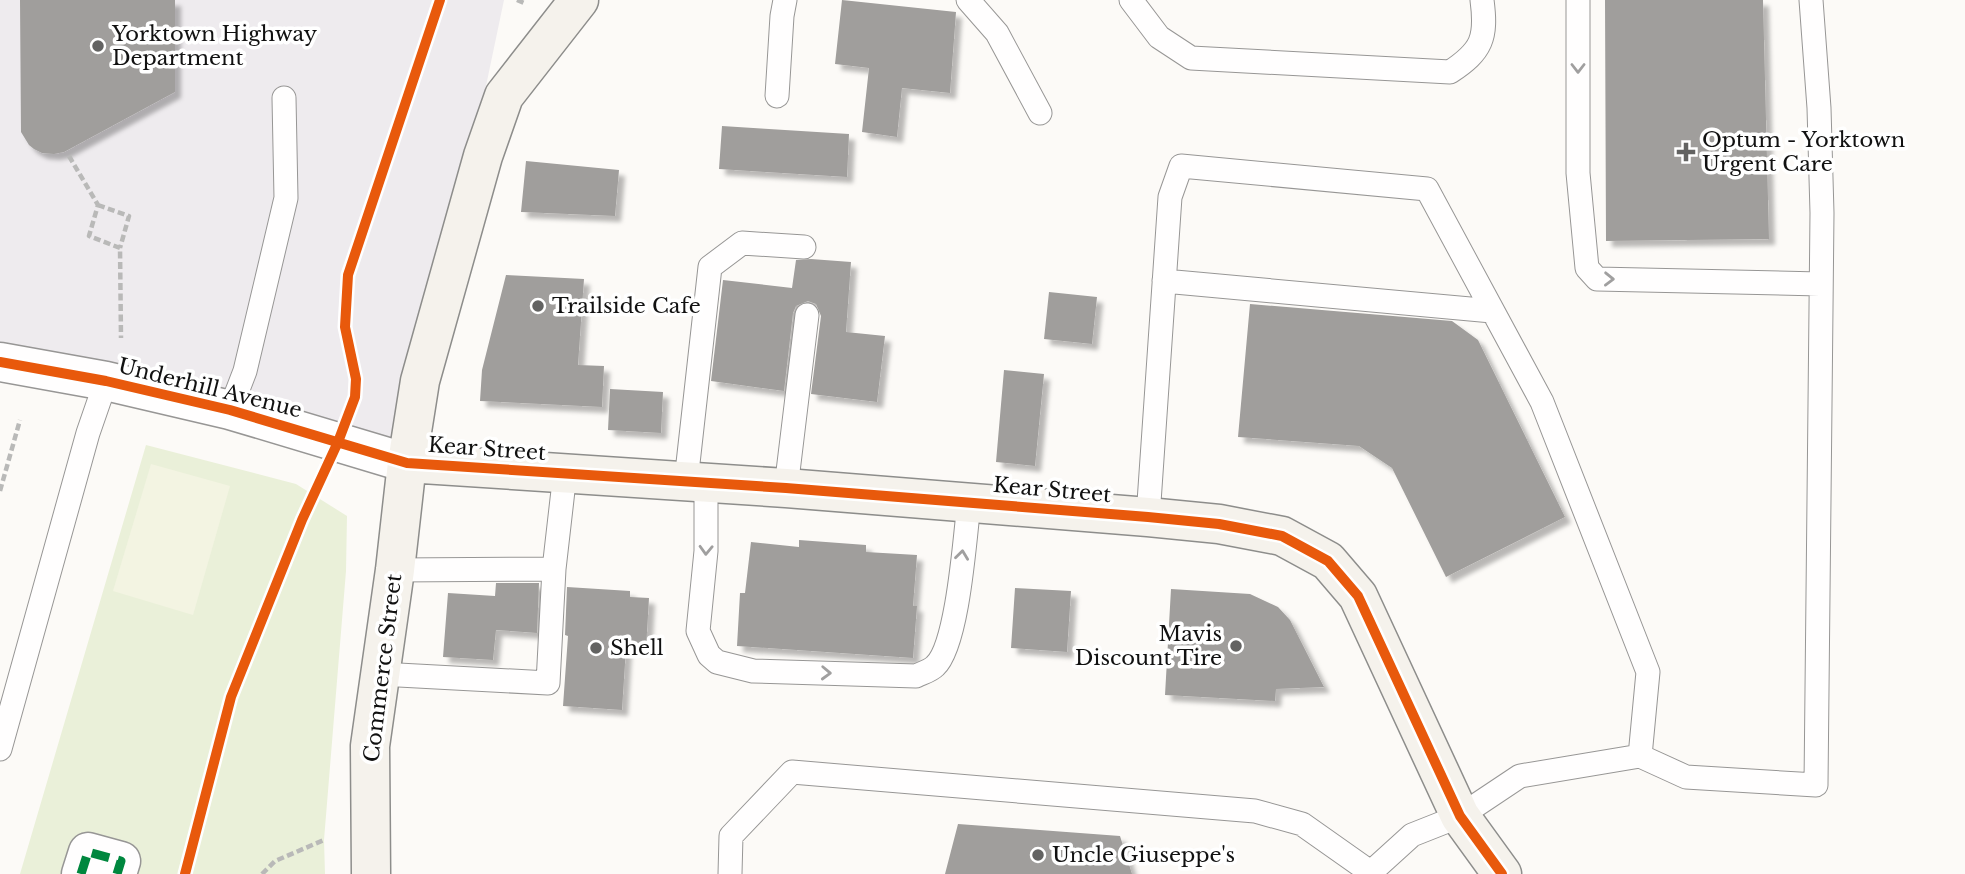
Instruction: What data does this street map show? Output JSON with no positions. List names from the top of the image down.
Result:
{
  "streets": {
    "street": ["Underhill Avenue", "Kear Street", "Commerce Street"]
  },
  "crossings": [
    ["Underhill Avenue", "Kear Street"],
    ["Underhill Avenue", "Commerce Street"],
    ["Kear Street", "Commerce Street"]
  ],
  "places": {
    "other": [
      "Yorktown Highway Department",
      "Trailside Cafe",
      "Mavis Discount Tire",
      "Shell",
      "Uncle Giuseppe's"
    ],
    "health": ["Optum - Yorktown Urgent Care"]
  }
}
